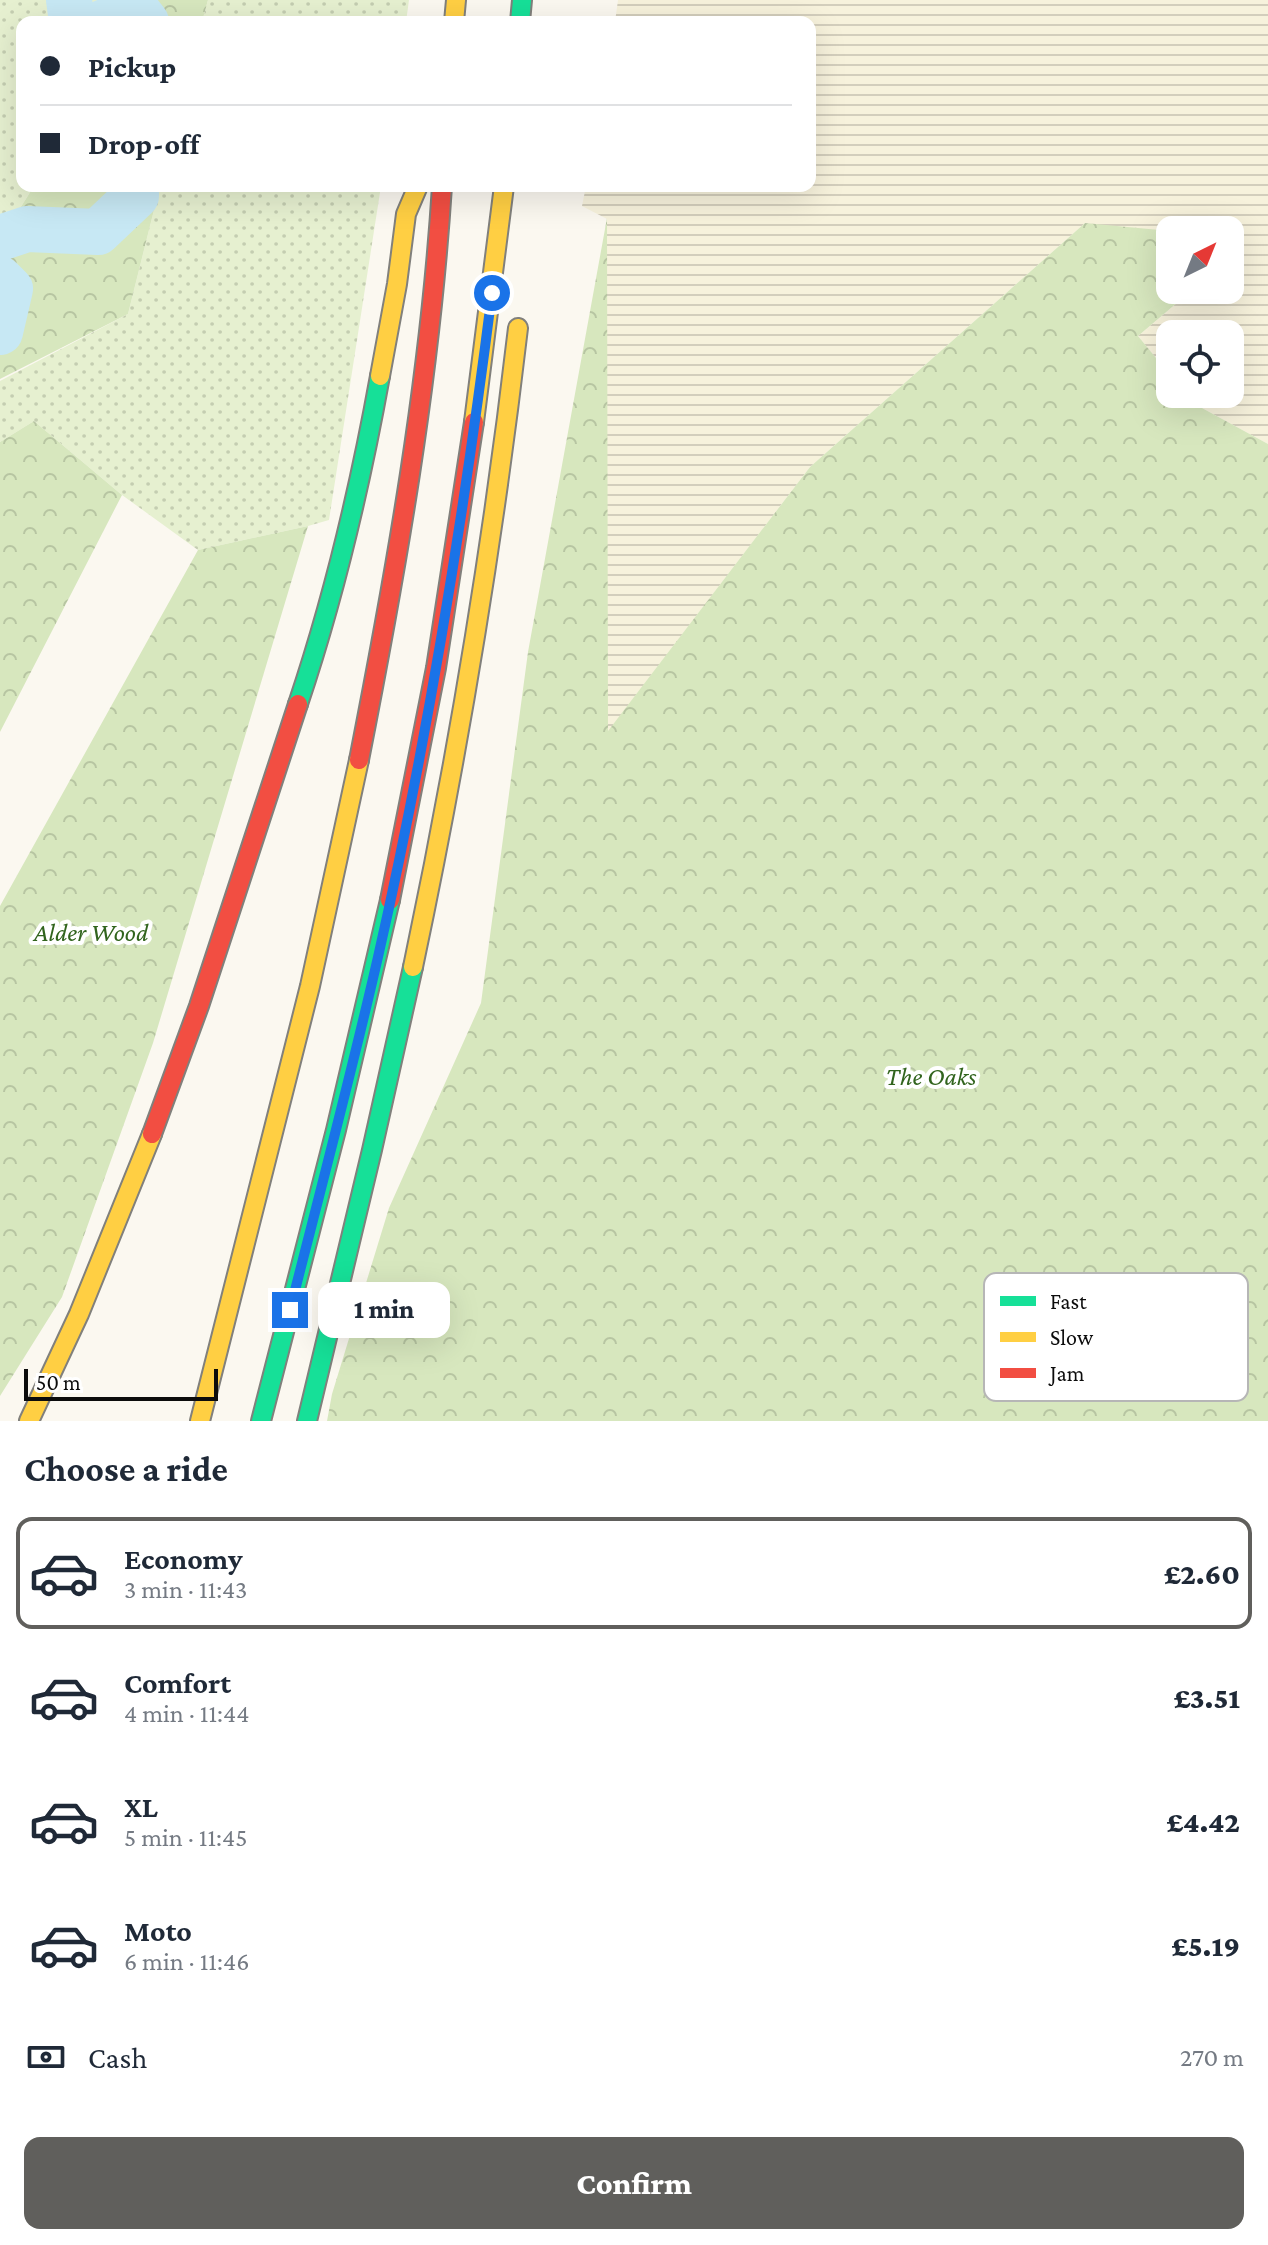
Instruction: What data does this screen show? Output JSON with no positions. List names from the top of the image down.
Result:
{
  "parks": ["Alder Wood", "The Oaks"],
  "legend": ["Fast", "Slow", "Jam"],
  "scale_bar": "50 m",
  "north": "top right",
  "page": {
    "banner": ["Pickup", "Drop-off"],
    "bubble": "1 min",
    "scale": "50 m",
    "heading": "Choose a ride",
    "list": [
      {
        "name": "Economy",
        "note": "3 min · 11:43",
        "value": "£2.60"
      },
      {
        "name": "Comfort",
        "note": "4 min · 11:44",
        "value": "£3.51"
      },
      {
        "name": "XL",
        "note": "5 min · 11:45",
        "value": "£4.42"
      },
      {
        "name": "Moto",
        "note": "6 min · 11:46",
        "value": "£5.19"
      }
    ],
    "pay": ["Cash", "270 m"],
    "buttons": "Confirm"
  }
}
